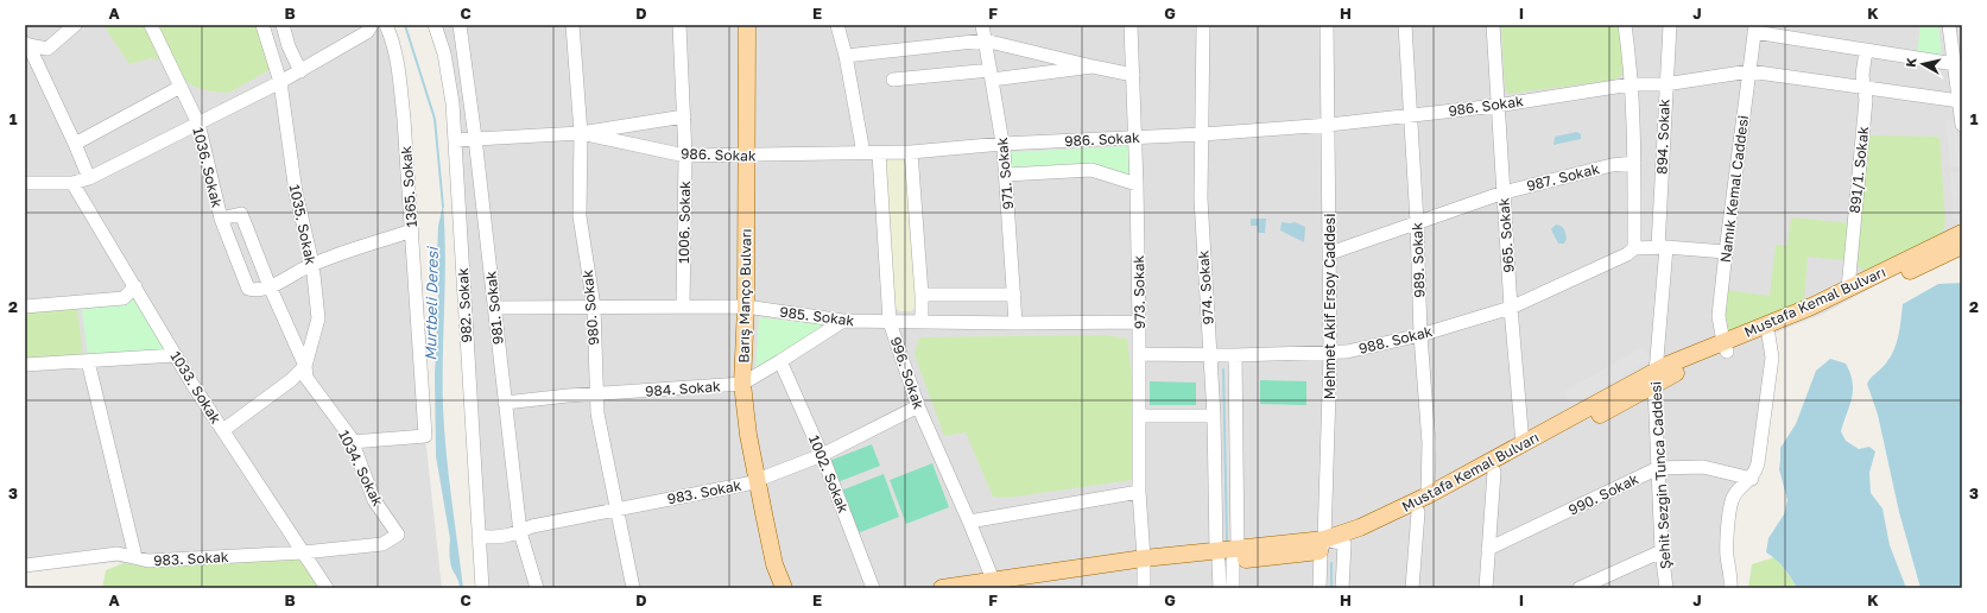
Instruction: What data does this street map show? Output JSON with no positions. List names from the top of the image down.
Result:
{
  "streets": {
    "main road": ["Barış Manço Bulvarı", "Mustafa Kemal Bulvarı"],
    "street": [
      "986. Sokak",
      "894. Sokak",
      "1036. Sokak",
      "891/1. Sokak",
      "971. Sokak",
      "987. Sokak",
      "1365. Sokak",
      "Namık Kemal Caddesi",
      "1006. Sokak",
      "1035. Sokak",
      "965. Sokak",
      "989. Sokak",
      "974. Sokak",
      "973. Sokak",
      "982. Sokak",
      "Mehmet Akif Ersoy Caddesi",
      "981. Sokak",
      "980. Sokak",
      "985. Sokak",
      "988. Sokak",
      "996. Sokak",
      "1033. Sokak",
      "984. Sokak",
      "1034. Sokak",
      "1002. Sokak",
      "Şehit Sezgin Tunca Caddesi",
      "983. Sokak",
      "990. Sokak"
    ]
  },
  "crossings": [
    ["986. Sokak", "894. Sokak"],
    ["986. Sokak", "891/1. Sokak"],
    ["986. Sokak", "971. Sokak"],
    ["986. Sokak", "Namık Kemal Caddesi"],
    ["986. Sokak", "1006. Sokak"],
    ["986. Sokak", "965. Sokak"],
    ["986. Sokak", "989. Sokak"],
    ["986. Sokak", "974. Sokak"],
    ["986. Sokak", "973. Sokak"],
    ["986. Sokak", "Barış Manço Bulvarı"],
    ["986. Sokak", "982. Sokak"],
    ["986. Sokak", "Mehmet Akif Ersoy Caddesi"],
    ["986. Sokak", "981. Sokak"],
    ["986. Sokak", "980. Sokak"],
    ["986. Sokak", "996. Sokak"],
    ["894. Sokak", "Şehit Sezgin Tunca Caddesi"],
    ["1036. Sokak", "1035. Sokak"],
    ["1036. Sokak", "1034. Sokak"],
    ["891/1. Sokak", "Mustafa Kemal Bulvarı"],
    ["971. Sokak", "985. Sokak"],
    ["987. Sokak", "965. Sokak"],
    ["987. Sokak", "989. Sokak"],
    ["987. Sokak", "Mehmet Akif Ersoy Caddesi"],
    ["1365. Sokak", "1034. Sokak"],
    ["Namık Kemal Caddesi", "Mustafa Kemal Bulvarı"],
    ["1006. Sokak", "985. Sokak"],
    ["1035. Sokak", "1034. Sokak"],
    ["965. Sokak", "Mustafa Kemal Bulvarı"],
    ["965. Sokak", "988. Sokak"],
    ["989. Sokak", "Mustafa Kemal Bulvarı"],
    ["989. Sokak", "988. Sokak"],
    ["974. Sokak", "Mustafa Kemal Bulvarı"],
    ["974. Sokak", "988. Sokak"],
    ["973. Sokak", "Mustafa Kemal Bulvarı"],
    ["973. Sokak", "985. Sokak"],
    ["973. Sokak", "988. Sokak"],
    ["Barış Manço Bulvarı", "985. Sokak"],
    ["Barış Manço Bulvarı", "984. Sokak"],
    ["Barış Manço Bulvarı", "983. Sokak"],
    ["Mustafa Kemal Bulvarı", "Mehmet Akif Ersoy Caddesi"],
    ["Mustafa Kemal Bulvarı", "996. Sokak"],
    ["Mustafa Kemal Bulvarı", "Şehit Sezgin Tunca Caddesi"],
    ["982. Sokak", "983. Sokak"],
    ["Mehmet Akif Ersoy Caddesi", "988. Sokak"],
    ["981. Sokak", "985. Sokak"],
    ["981. Sokak", "984. Sokak"],
    ["981. Sokak", "983. Sokak"],
    ["980. Sokak", "985. Sokak"],
    ["980. Sokak", "984. Sokak"],
    ["980. Sokak", "983. Sokak"],
    ["985. Sokak", "996. Sokak"],
    ["985. Sokak", "984. Sokak"],
    ["996. Sokak", "983. Sokak"],
    ["1033. Sokak", "1034. Sokak"],
    ["1033. Sokak", "983. Sokak"],
    ["984. Sokak", "1002. Sokak"],
    ["1034. Sokak", "983. Sokak"],
    ["1002. Sokak", "983. Sokak"],
    ["Şehit Sezgin Tunca Caddesi", "990. Sokak"]
  ],
  "water": ["Murtbeli Deresi"],
  "north": "left",
  "grid": {
    "columns": [
      "A",
      "B",
      "C",
      "D",
      "E",
      "F",
      "G",
      "H",
      "I",
      "J",
      "K"
    ],
    "rows": ["1", "2", "3"]
  }
}
